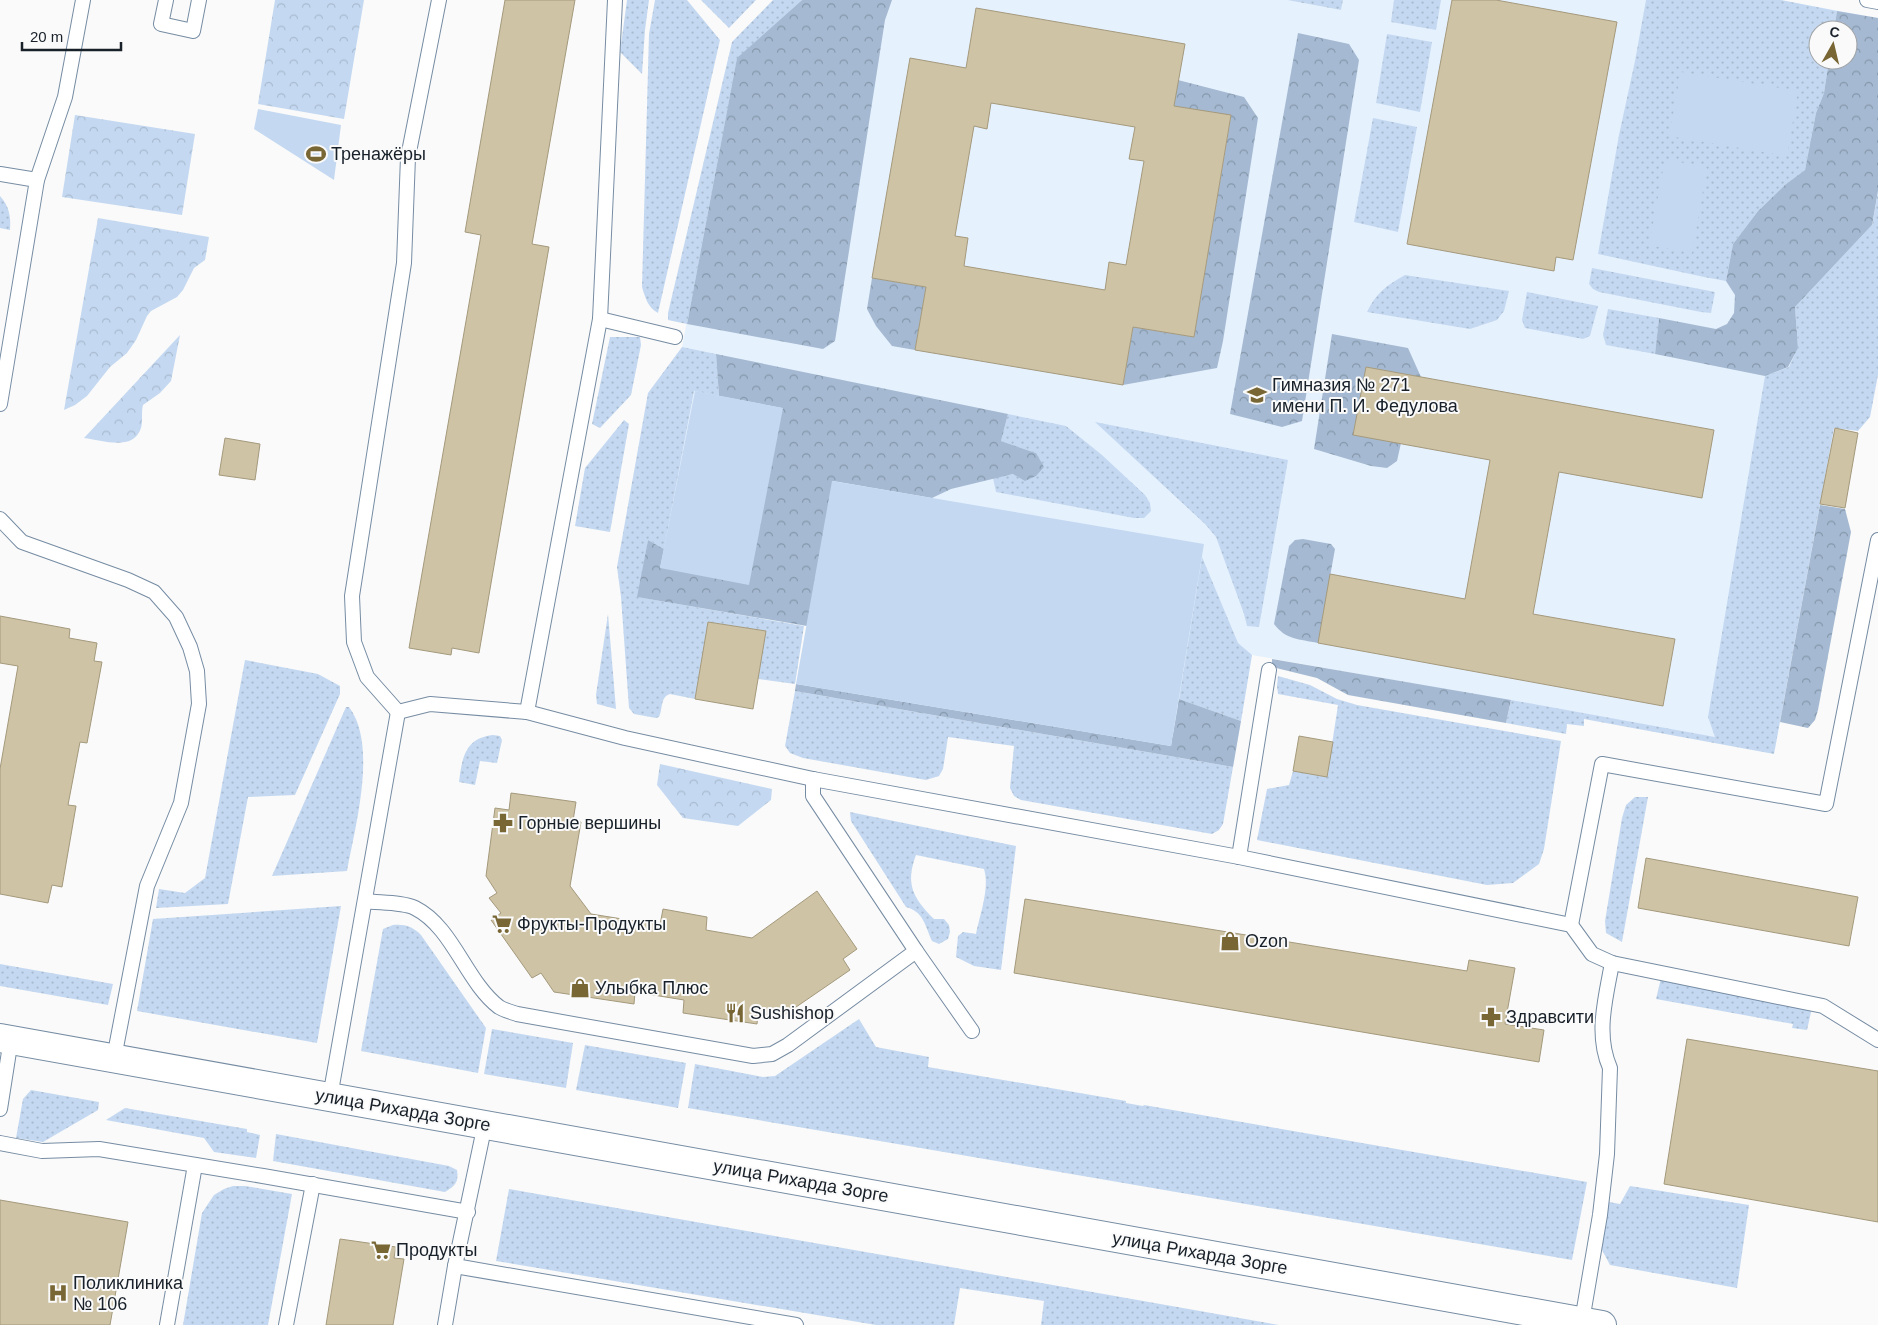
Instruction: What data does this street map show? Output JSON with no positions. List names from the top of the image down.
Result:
{
  "streets": {
    "street": ["улица Рихарда Зорге"]
  },
  "places": {
    "sports": ["Тренажёры"],
    "school or university": ["Гимназия № 271 имени П. И. Федулова"],
    "pharmacy": ["Горные вершины", "Здравсити"],
    "supermarket": ["Фрукты-Продукты", "Продукты"],
    "shop": ["Ozon", "Улыбка Плюс"],
    "restaurant": ["Sushishop"],
    "hospital": ["Поликлиника № 106"]
  },
  "scale_bar": "20 m",
  "north": "top"
}
